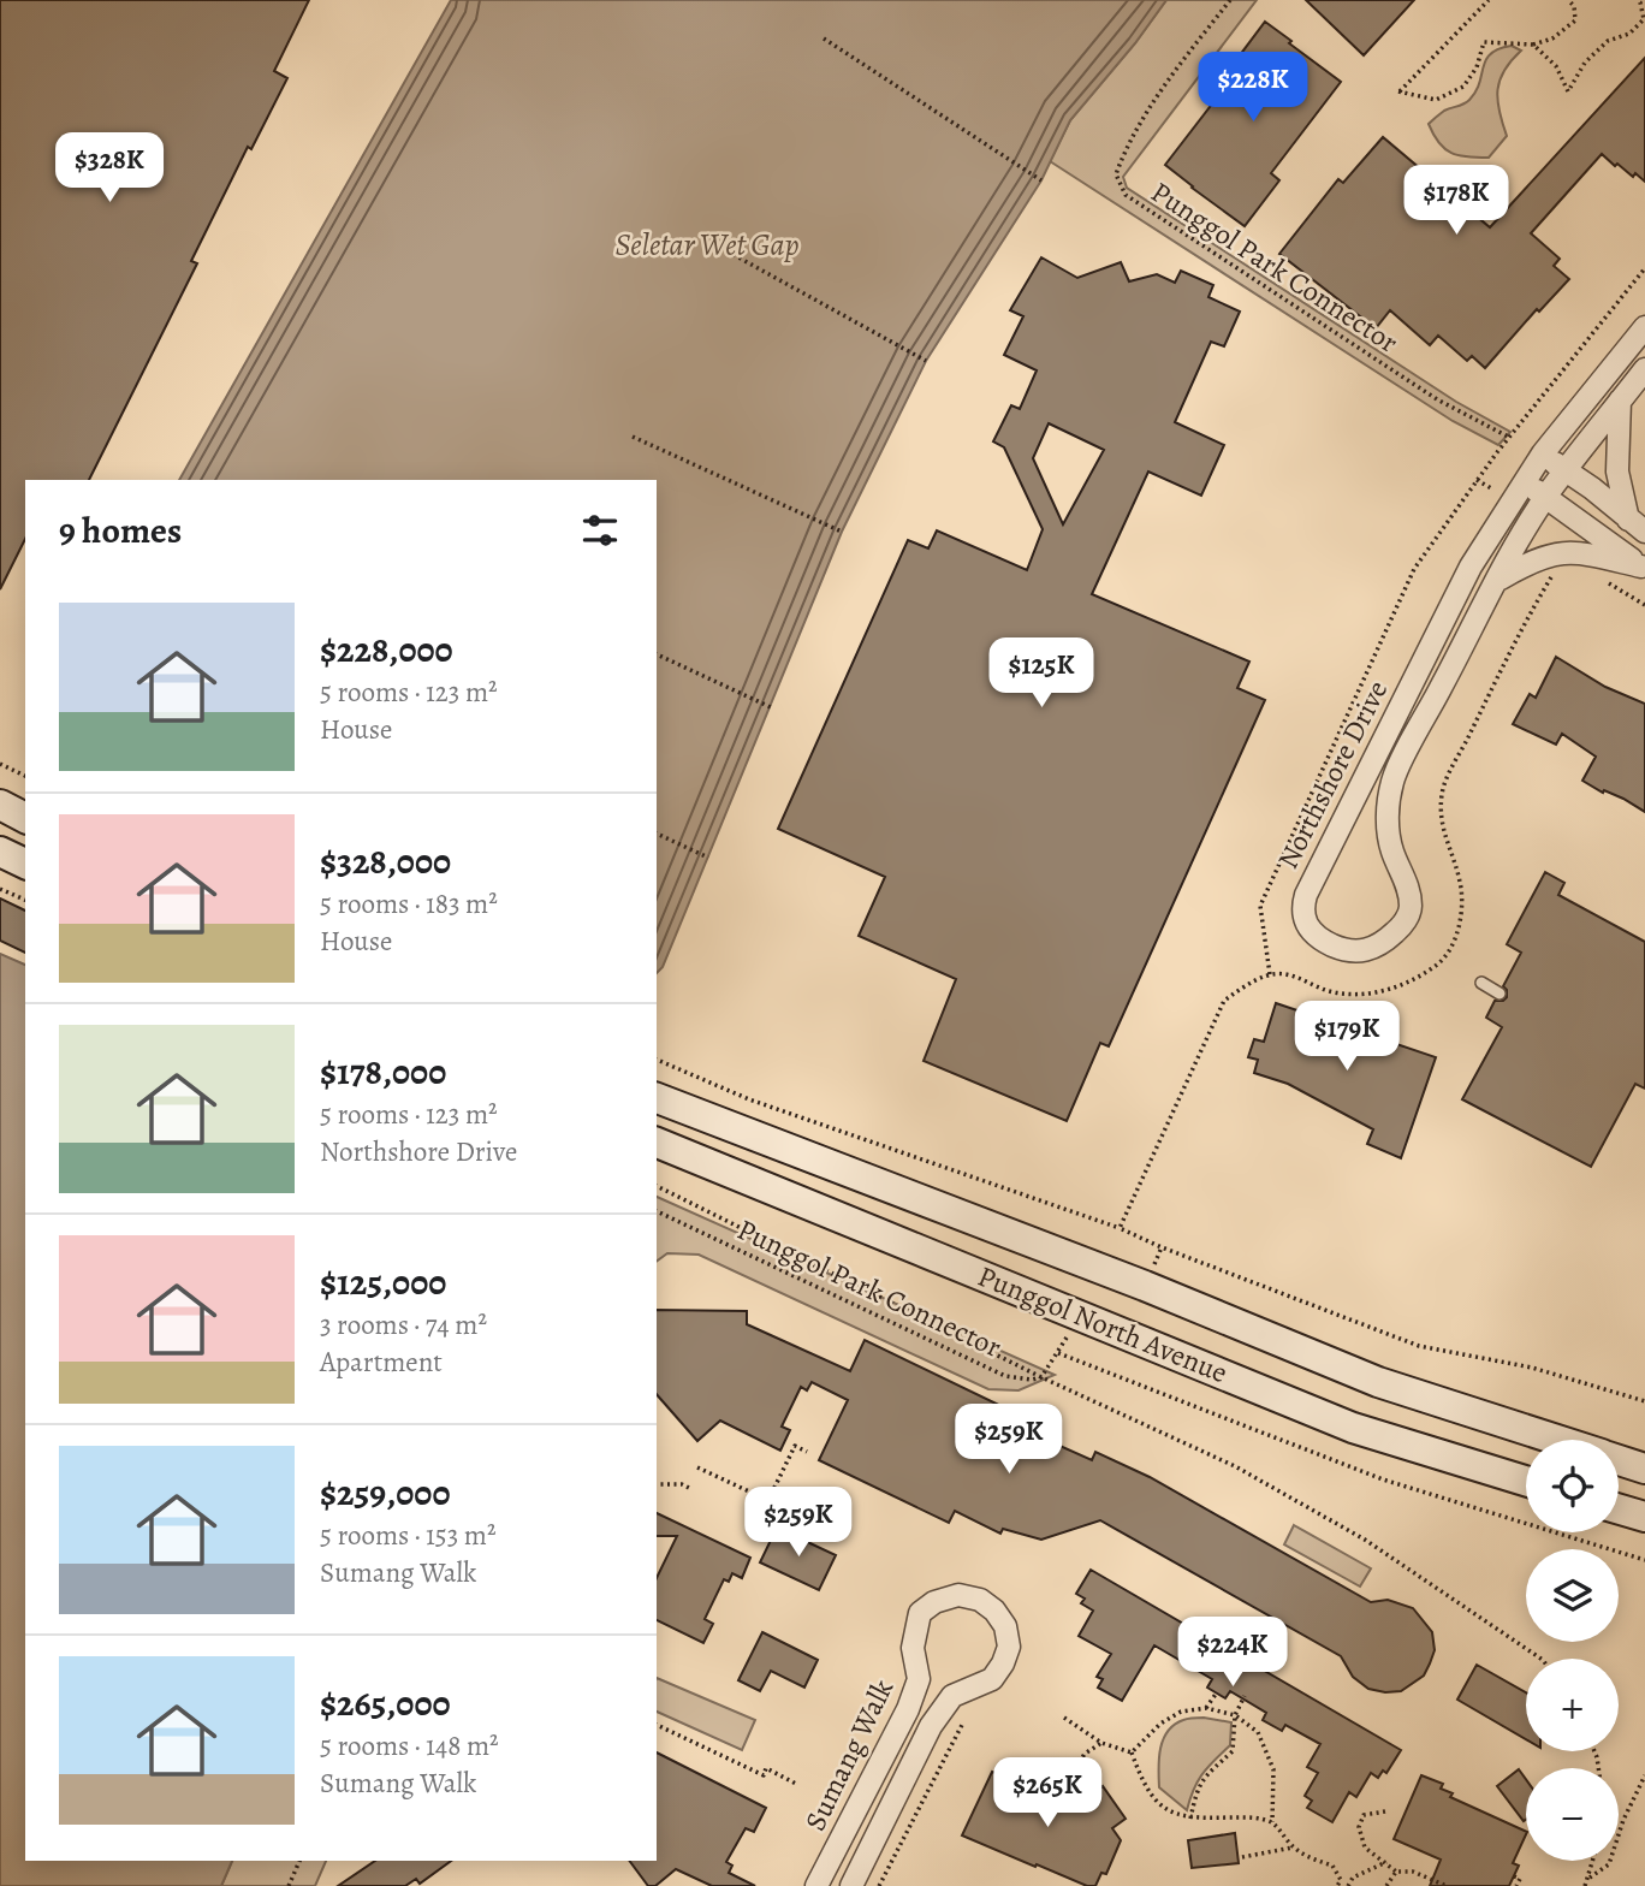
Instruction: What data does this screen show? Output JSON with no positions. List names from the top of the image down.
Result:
{
  "streets": {
    "main road": ["Punggol North Avenue"],
    "street": ["Northshore Drive", "Sumang Walk"],
    "path": ["Punggol Park Connector"]
  },
  "water": ["Seletar Wet Gap"],
  "page": {
    "price": [
      "$228K",
      "$328K",
      "$178K",
      "$125K",
      "$179K",
      "$259K",
      "$259K",
      "$224K",
      "$265K"
    ],
    "heading": "9 homes",
    "list": [
      {
        "name": "$228,000",
        "note": "5 rooms · 123 m² · House"
      },
      {
        "name": "$328,000",
        "note": "5 rooms · 183 m² · House"
      },
      {
        "name": "$178,000",
        "note": "5 rooms · 123 m² · Northshore Drive"
      },
      {
        "name": "$125,000",
        "note": "3 rooms · 74 m² · Apartment"
      },
      {
        "name": "$259,000",
        "note": "5 rooms · 153 m² · Sumang Walk"
      },
      {
        "name": "$265,000",
        "note": "5 rooms · 148 m² · Sumang Walk"
      }
    ],
    "map_buttons": ["+", "−"]
  }
}
